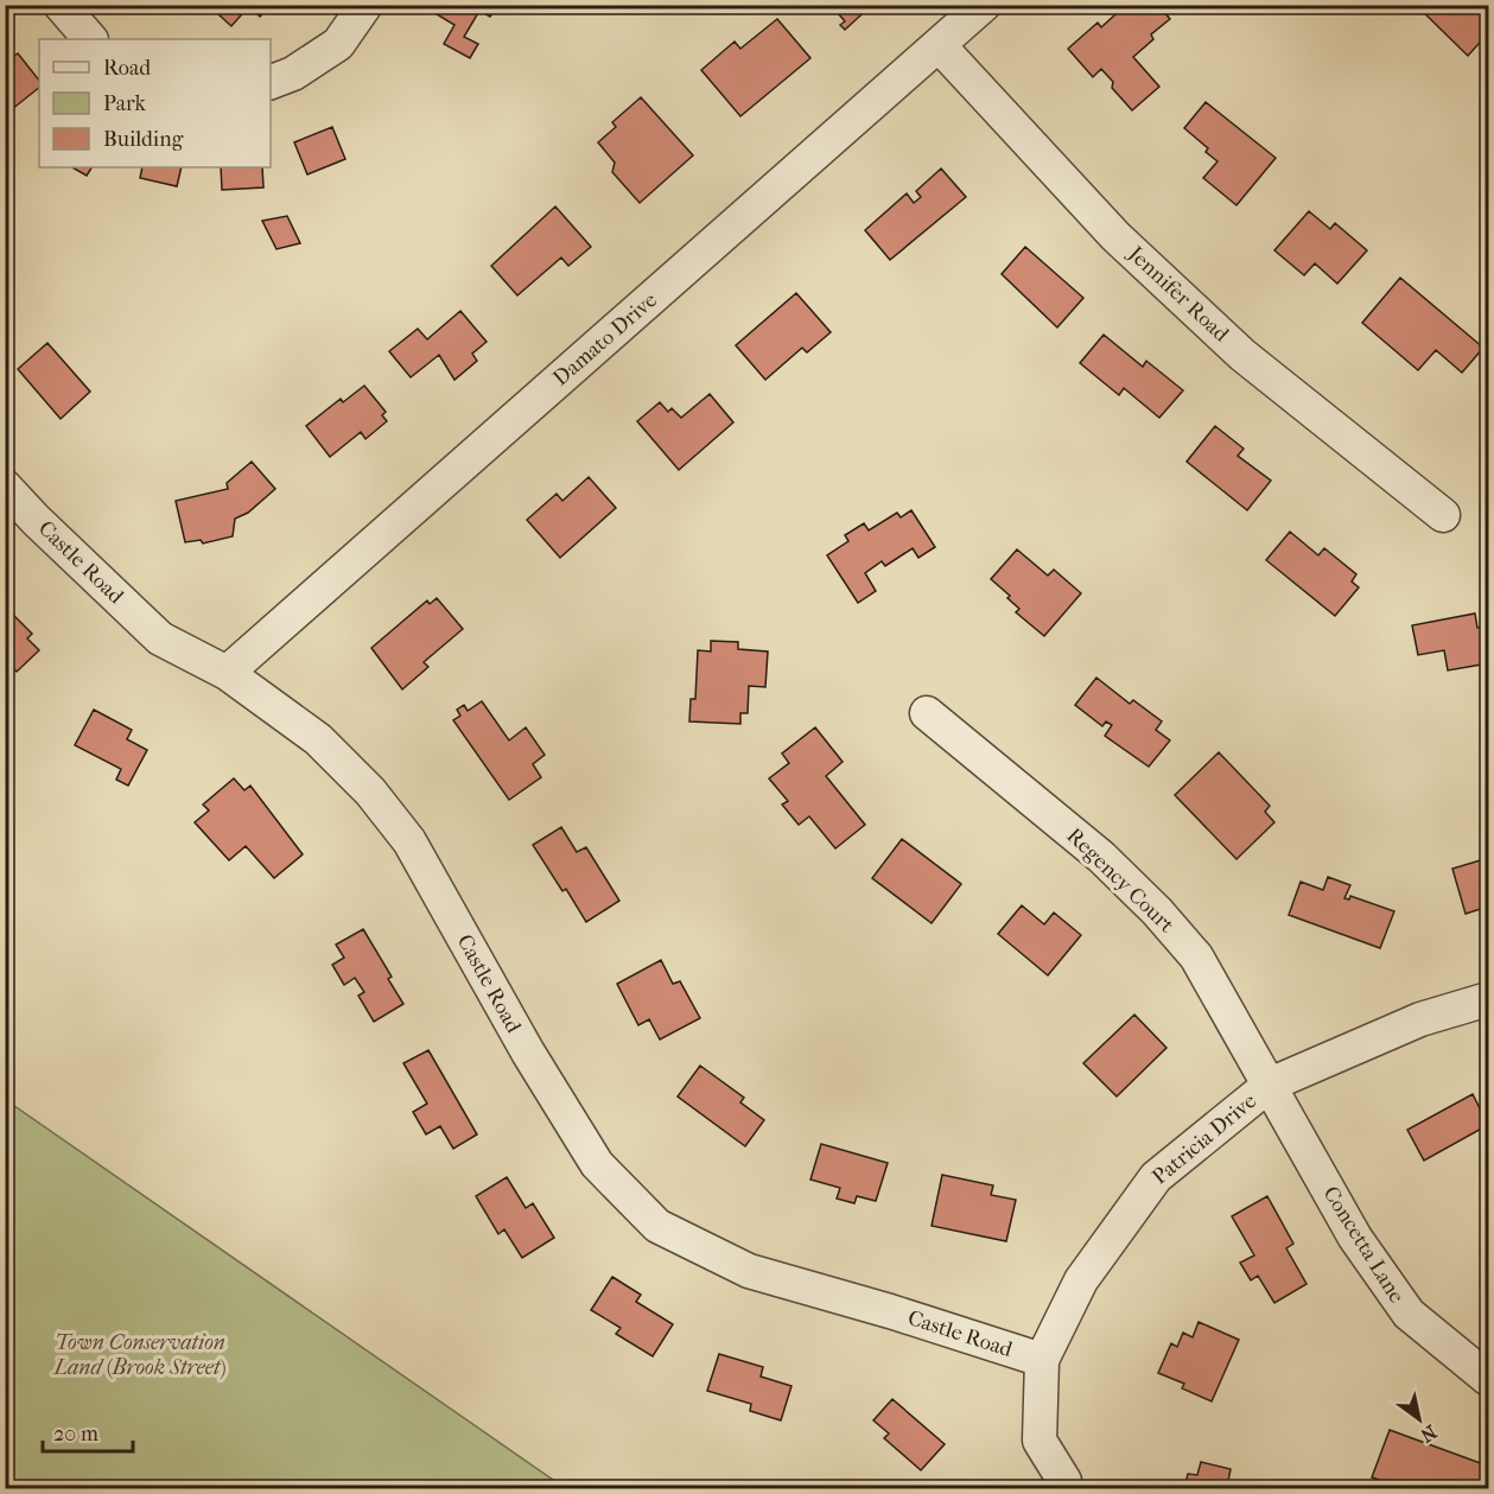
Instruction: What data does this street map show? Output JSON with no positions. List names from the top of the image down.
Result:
{
  "streets": {
    "street": [
      "Jennifer Road",
      "Damato Drive",
      "Castle Road",
      "Regency Court",
      "Patricia Drive",
      "Concetta Lane"
    ]
  },
  "crossings": [
    ["Jennifer Road", "Damato Drive"],
    ["Damato Drive", "Castle Road"],
    ["Castle Road", "Patricia Drive"],
    ["Regency Court", "Patricia Drive"],
    ["Regency Court", "Concetta Lane"],
    ["Patricia Drive", "Concetta Lane"]
  ],
  "parks": ["Town Conservation Land (Brook Street)"],
  "legend": ["Road", "Park", "Building"],
  "scale_bar": "20 m",
  "north": "bottom right"
}
